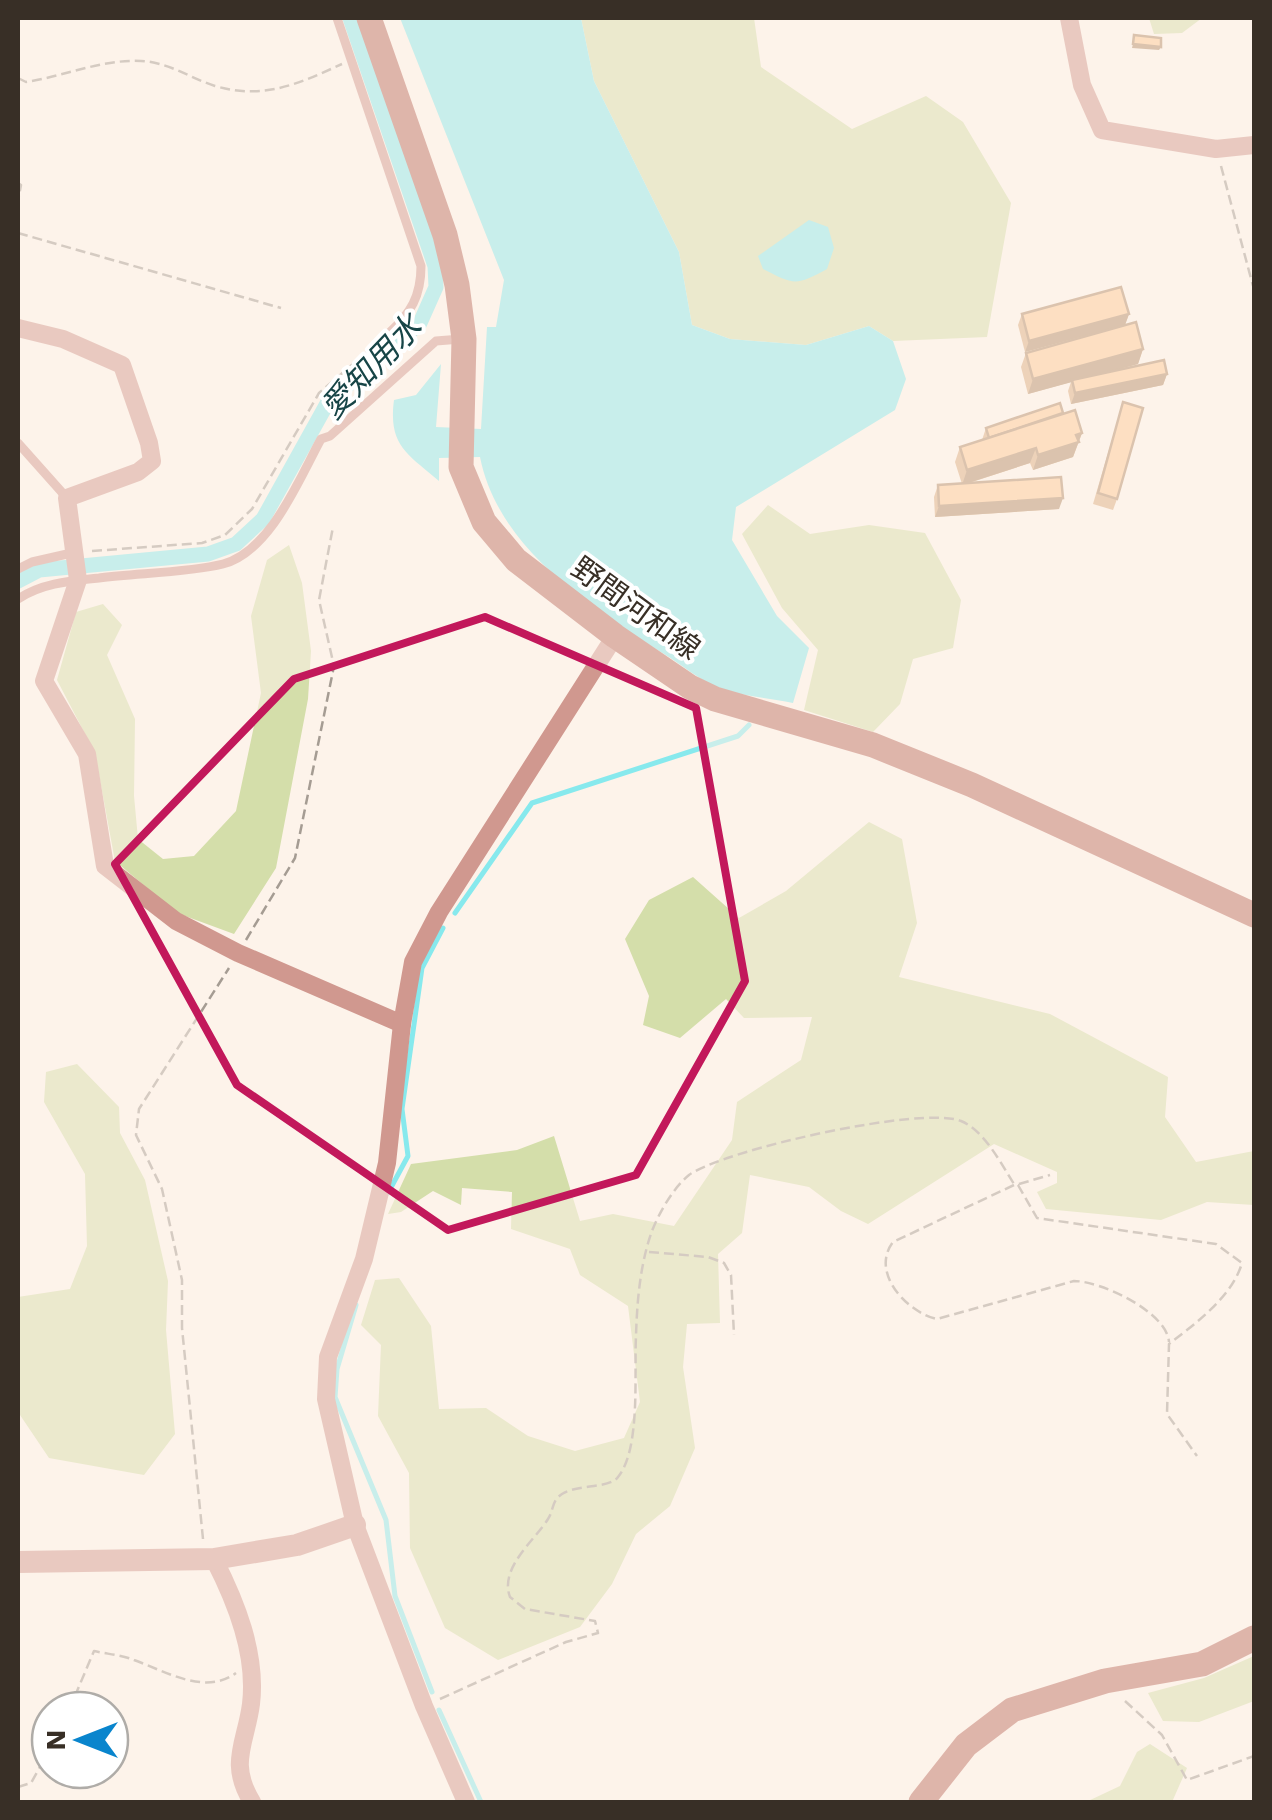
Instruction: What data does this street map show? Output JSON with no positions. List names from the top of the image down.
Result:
{
  "streets": {
    "main road": ["野間河和線"]
  },
  "water": ["愛知用水"],
  "north": "left"
}
